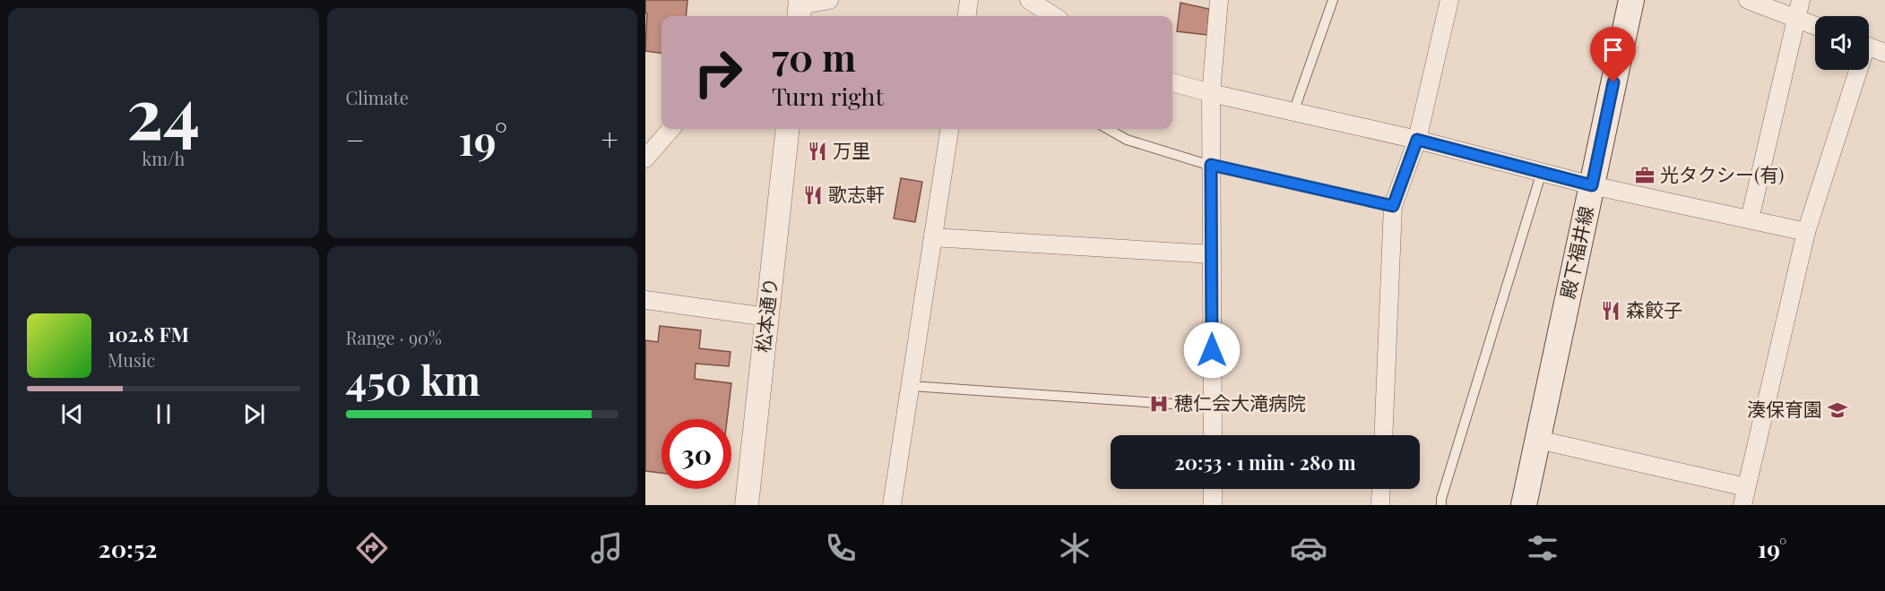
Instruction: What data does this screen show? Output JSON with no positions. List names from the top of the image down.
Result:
{
  "streets": {
    "main road": ["殿下福井線"],
    "street": ["松本通り"]
  },
  "places": {
    "restaurant": ["万里", "歌志軒", "森餃子"],
    "office": ["光タクシー(有)"],
    "hospital": ["穂仁会大滝病院"],
    "school or university": ["湊保育園"]
  },
  "page": {
    "tile": [
      ["24", "km/h"],
      "Climate",
      ["Range · 90%", "450 km"]
    ],
    "turn": ["70 m", "Turn right"],
    "heat": ["−", "19°", "+"],
    "song": ["102.8 FM", "Music"],
    "limit": "30",
    "trip": "20:53 · 1 min · 280 m",
    "tabs": ["20:52", "19°"]
  }
}
